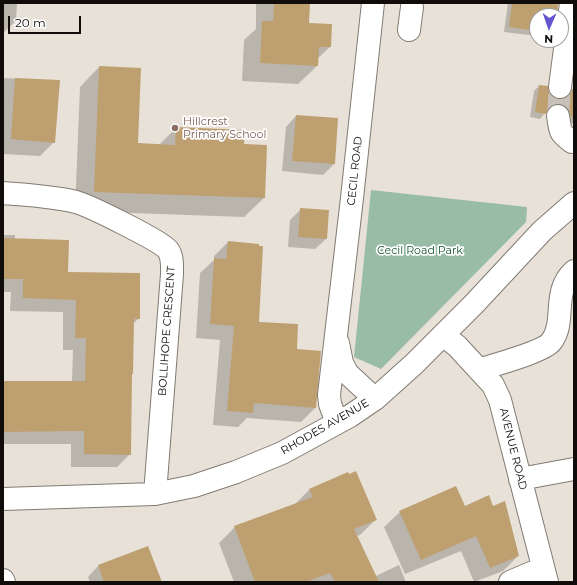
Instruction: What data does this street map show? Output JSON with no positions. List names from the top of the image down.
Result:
{
  "streets": {
    "street": [
      "CECIL ROAD",
      "BOLLIHOPE CRESCENT",
      "RHODES AVENUE",
      "AVENUE ROAD"
    ]
  },
  "crossings": [
    ["CECIL ROAD", "RHODES AVENUE"],
    ["BOLLIHOPE CRESCENT", "RHODES AVENUE"],
    ["RHODES AVENUE", "AVENUE ROAD"]
  ],
  "parks": ["Cecil Road Park"],
  "places": ["Hillcrest Primary School"],
  "scale_bar": "20 m",
  "north": "bottom"
}
